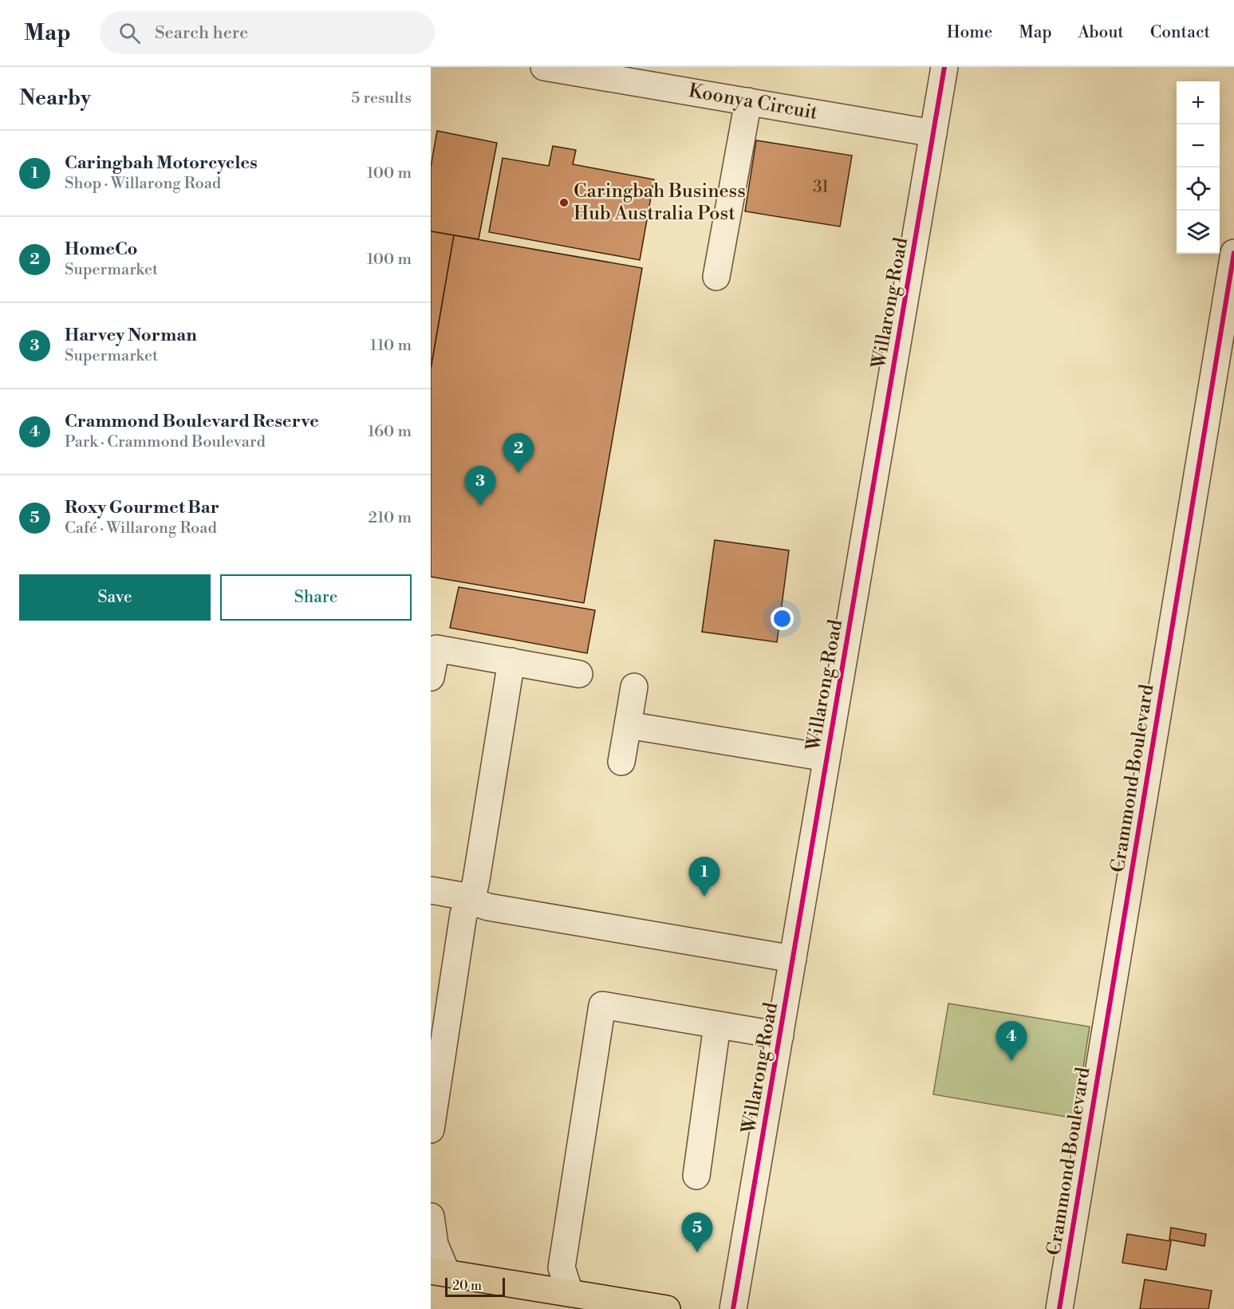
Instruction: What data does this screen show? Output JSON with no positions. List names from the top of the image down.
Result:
{
  "streets": {
    "street": ["Koonya Circuit", "Willarong Road", "Crammond Boulevard"]
  },
  "crossings": [
    ["Koonya Circuit", "Willarong Road"]
  ],
  "places": ["Caringbah Business Hub Australia Post"],
  "house_numbers": ["31"],
  "scale_bar": "20 m",
  "page": {
    "header": "Map",
    "search": "Search here",
    "nav": [
      "Home",
      "Map",
      "About",
      "Contact"
    ],
    "heading": ["Nearby", "5 results"],
    "map_buttons": ["+", "−"],
    "list": [
      {
        "mark": "1",
        "name": "Caringbah Motorcycles",
        "note": "Shop · Willarong Road",
        "value": "100 m"
      },
      {
        "mark": "2",
        "name": "HomeCo",
        "note": "Supermarket",
        "value": "100 m"
      },
      {
        "mark": "3",
        "name": "Harvey Norman",
        "note": "Supermarket",
        "value": "110 m"
      },
      {
        "mark": "4",
        "name": "Crammond Boulevard Reserve",
        "note": "Park · Crammond Boulevard",
        "value": "160 m"
      },
      {
        "mark": "5",
        "name": "Roxy Gourmet Bar",
        "note": "Café · Willarong Road",
        "value": "210 m"
      }
    ],
    "pins": [
      "2",
      "3",
      "1",
      "4",
      "5"
    ],
    "buttons": ["Save", "Share"],
    "scale": "20 m"
  }
}
